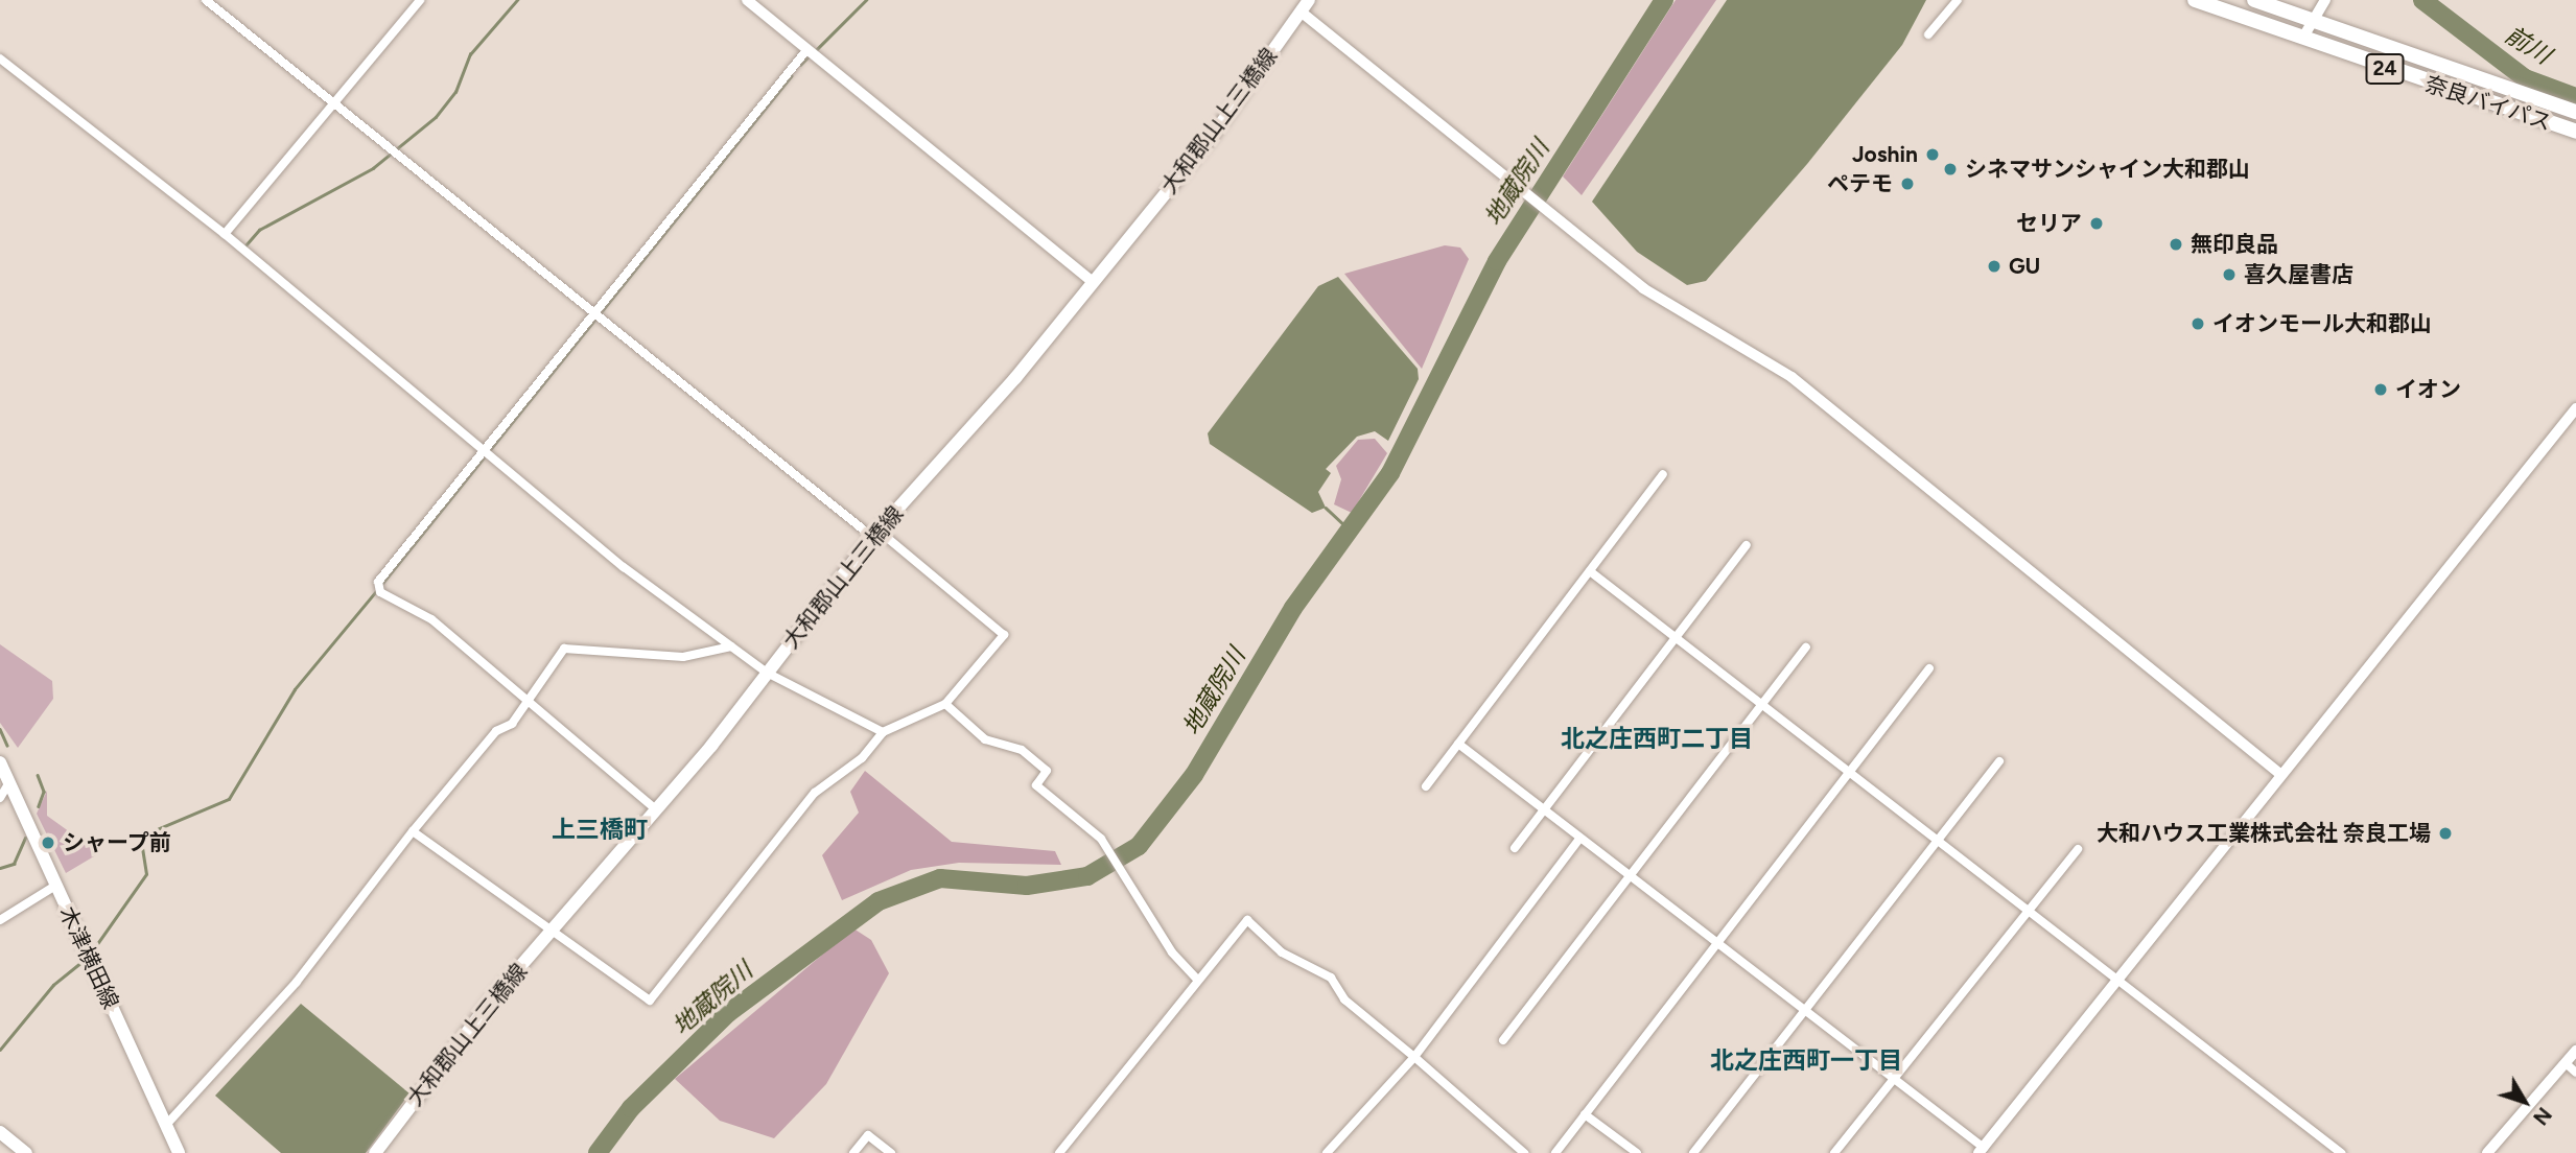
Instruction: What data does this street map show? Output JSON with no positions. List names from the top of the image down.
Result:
{
  "streets": {
    "highway": ["24", "奈良バイパス"],
    "main road": ["大和郡山上三橋線", "木津横田線"]
  },
  "districts": ["北之庄西町二丁目", "上三橋町", "北之庄西町一丁目"],
  "water": ["前川", "地蔵院川"],
  "places": [
    "Joshin",
    "シネマサンシャイン大和郡山",
    "ペテモ",
    "セリア",
    "無印良品",
    "GU",
    "喜久屋書店",
    "イオンモール大和郡山",
    "イオン",
    "大和ハウス工業株式会社 奈良工場",
    "シャープ前"
  ],
  "north": "bottom right"
}
